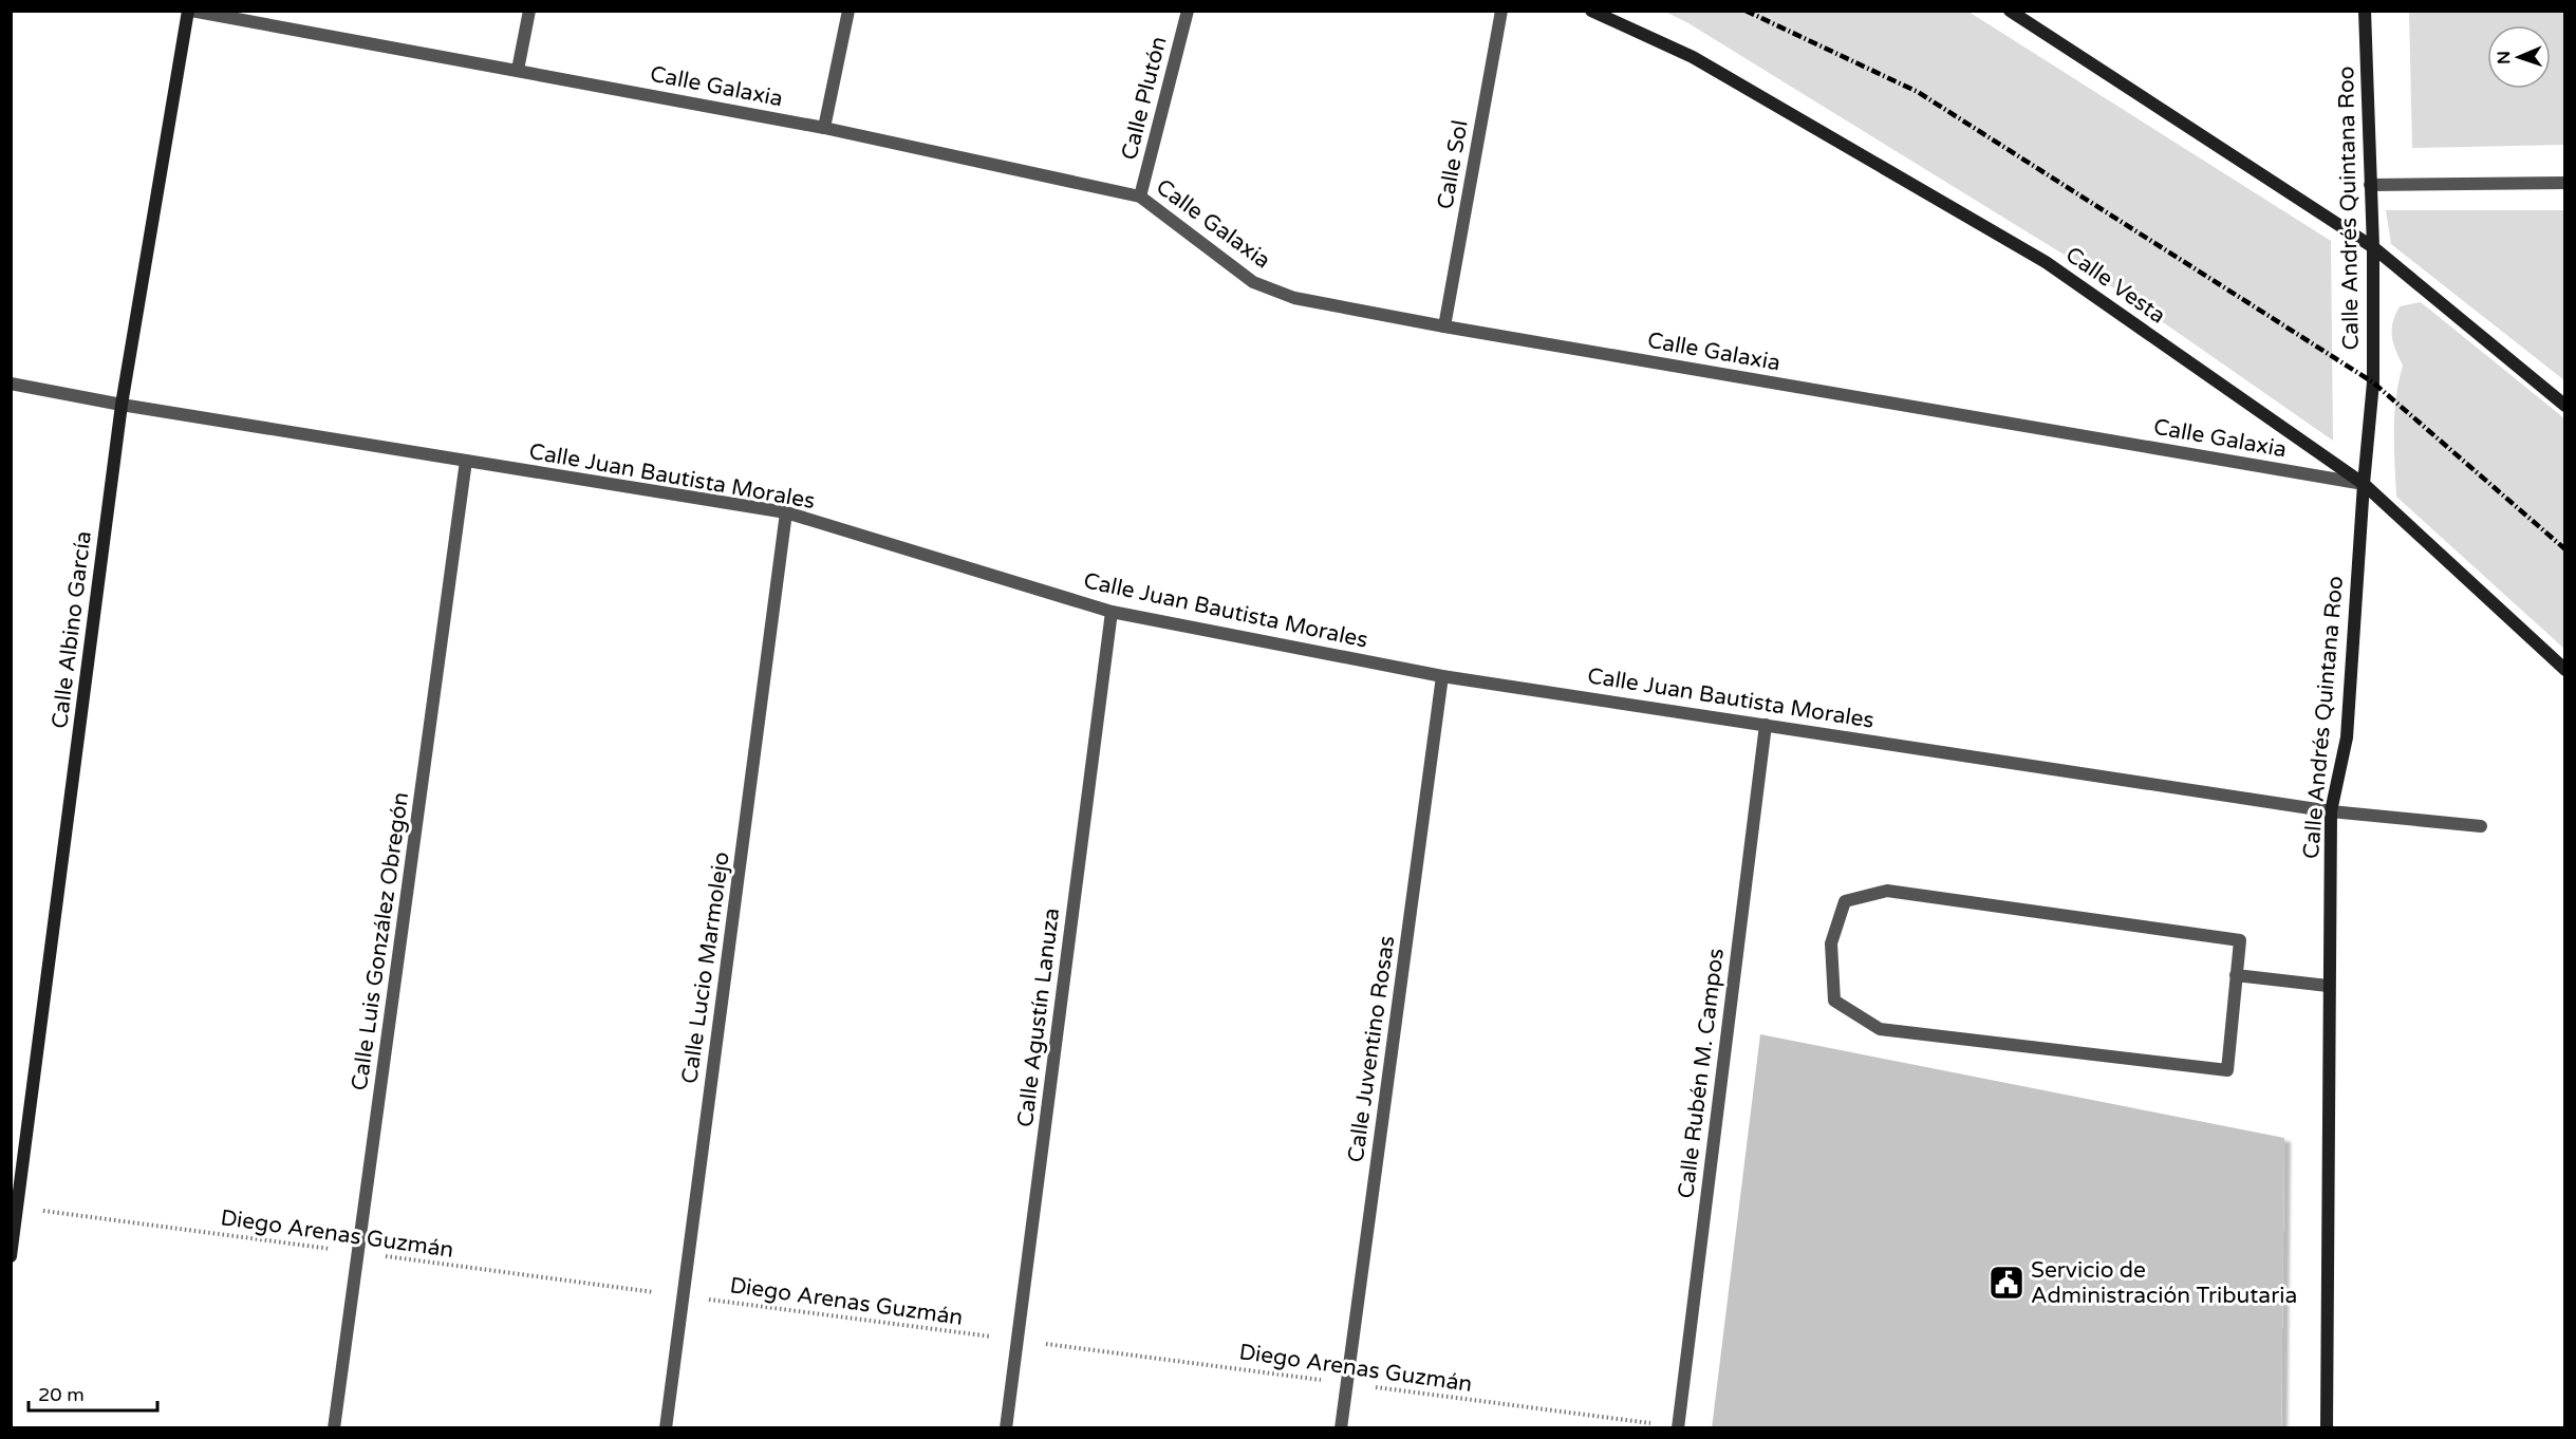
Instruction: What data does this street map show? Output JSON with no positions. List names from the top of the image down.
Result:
{
  "streets": {
    "main road": ["Calle Andrés Quintana Roo", "Calle Vesta", "Calle Albino García"],
    "street": [
      "Calle Galaxia",
      "Calle Plutón",
      "Calle Sol",
      "Calle Juan Bautista Morales",
      "Calle Luis González Obregón",
      "Calle Lucio Marmolejo",
      "Calle Agustín Lanuza",
      "Calle Juventino Rosas",
      "Calle Rubén M. Campos"
    ],
    "path": ["Diego Arenas Guzmán"]
  },
  "crossings": [
    ["Calle Galaxia", "Calle Plutón"],
    ["Calle Galaxia", "Calle Sol"],
    ["Calle Galaxia", "Calle Andrés Quintana Roo"],
    ["Calle Galaxia", "Calle Vesta"],
    ["Calle Galaxia", "Calle Albino García"],
    ["Calle Andrés Quintana Roo", "Calle Vesta"],
    ["Calle Andrés Quintana Roo", "Calle Juan Bautista Morales"],
    ["Calle Juan Bautista Morales", "Calle Albino García"],
    ["Calle Juan Bautista Morales", "Calle Luis González Obregón"],
    ["Calle Juan Bautista Morales", "Calle Lucio Marmolejo"],
    ["Calle Juan Bautista Morales", "Calle Agustín Lanuza"],
    ["Calle Juan Bautista Morales", "Calle Juventino Rosas"],
    ["Calle Juan Bautista Morales", "Calle Rubén M. Campos"],
    ["Calle Albino García", "Diego Arenas Guzmán"],
    ["Calle Luis González Obregón", "Diego Arenas Guzmán"],
    ["Calle Lucio Marmolejo", "Diego Arenas Guzmán"],
    ["Calle Agustín Lanuza", "Diego Arenas Guzmán"],
    ["Calle Juventino Rosas", "Diego Arenas Guzmán"],
    ["Calle Rubén M. Campos", "Diego Arenas Guzmán"]
  ],
  "places": {
    "public building": ["Servicio de Administración Tributaria"]
  },
  "scale_bar": "20 m",
  "north": "left"
}
